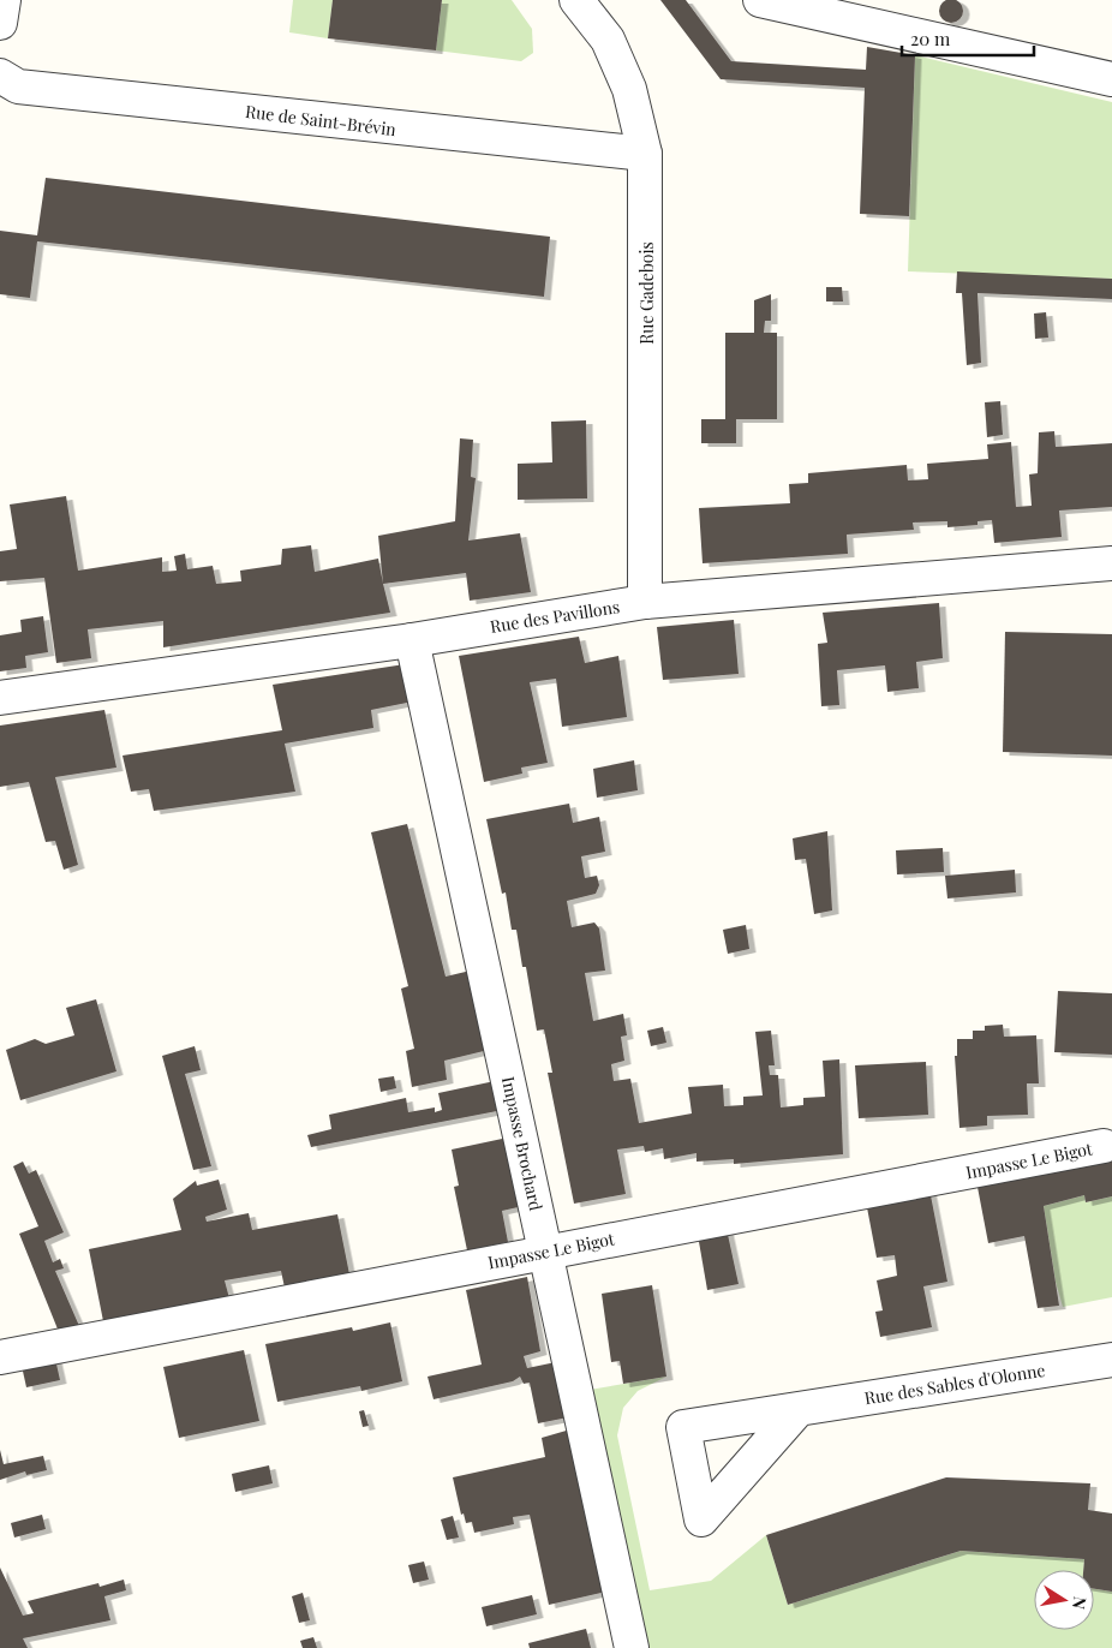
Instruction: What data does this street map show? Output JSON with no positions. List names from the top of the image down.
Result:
{
  "streets": {
    "street": [
      "Rue de Saint-Brévin",
      "Rue Gadebois",
      "Rue des Pavillons",
      "Impasse Brochard",
      "Impasse Le Bigot",
      "Rue des Sables d'Olonne"
    ]
  },
  "crossings": [
    ["Rue de Saint-Brévin", "Rue Gadebois"],
    ["Rue Gadebois", "Rue des Pavillons"],
    ["Rue des Pavillons", "Impasse Brochard"],
    ["Impasse Brochard", "Impasse Le Bigot"]
  ],
  "scale_bar": "20 m",
  "north": "right"
}
